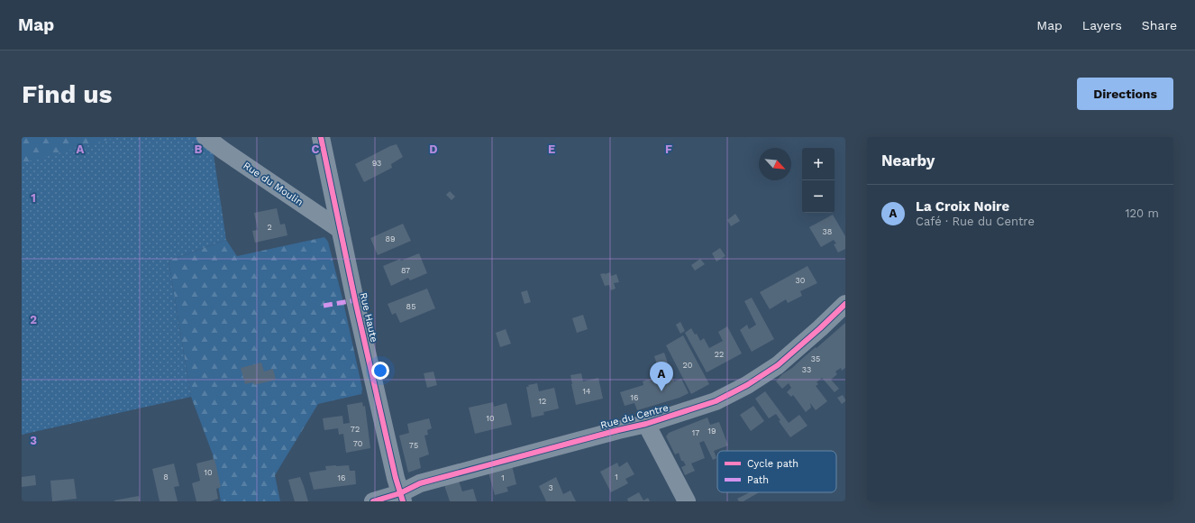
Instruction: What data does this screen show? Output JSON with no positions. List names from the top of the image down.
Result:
{
  "streets": {
    "street": ["Rue du Moulin", "Rue Haute", "Rue du Centre"]
  },
  "crossings": [
    ["Rue du Moulin", "Rue Haute"],
    ["Rue Haute", "Rue du Centre"]
  ],
  "house_numbers": [
    "93",
    "2",
    "38",
    "89",
    "87",
    "30",
    "85",
    "22",
    "35",
    "20",
    "33",
    "14",
    "16",
    "12",
    "10",
    "72",
    "19",
    "17",
    "70",
    "75",
    "10",
    "8",
    "1",
    "16",
    "1",
    "3"
  ],
  "legend": ["Cycle path", "Path"],
  "north": "bottom right",
  "page": {
    "header": "Map",
    "nav": ["Map", "Layers", "Share"],
    "buttons": "Directions",
    "title": "Find us",
    "heading": "Nearby",
    "map_buttons": ["+", "−"],
    "list": [
      {
        "mark": "A",
        "name": "La Croix Noire",
        "note": "Café · Rue du Centre",
        "value": "120 m"
      }
    ],
    "pins": "A"
  },
  "grid": {
    "columns": [
      "A",
      "B",
      "C",
      "D",
      "E",
      "F"
    ],
    "rows": ["1", "2", "3"]
  }
}
